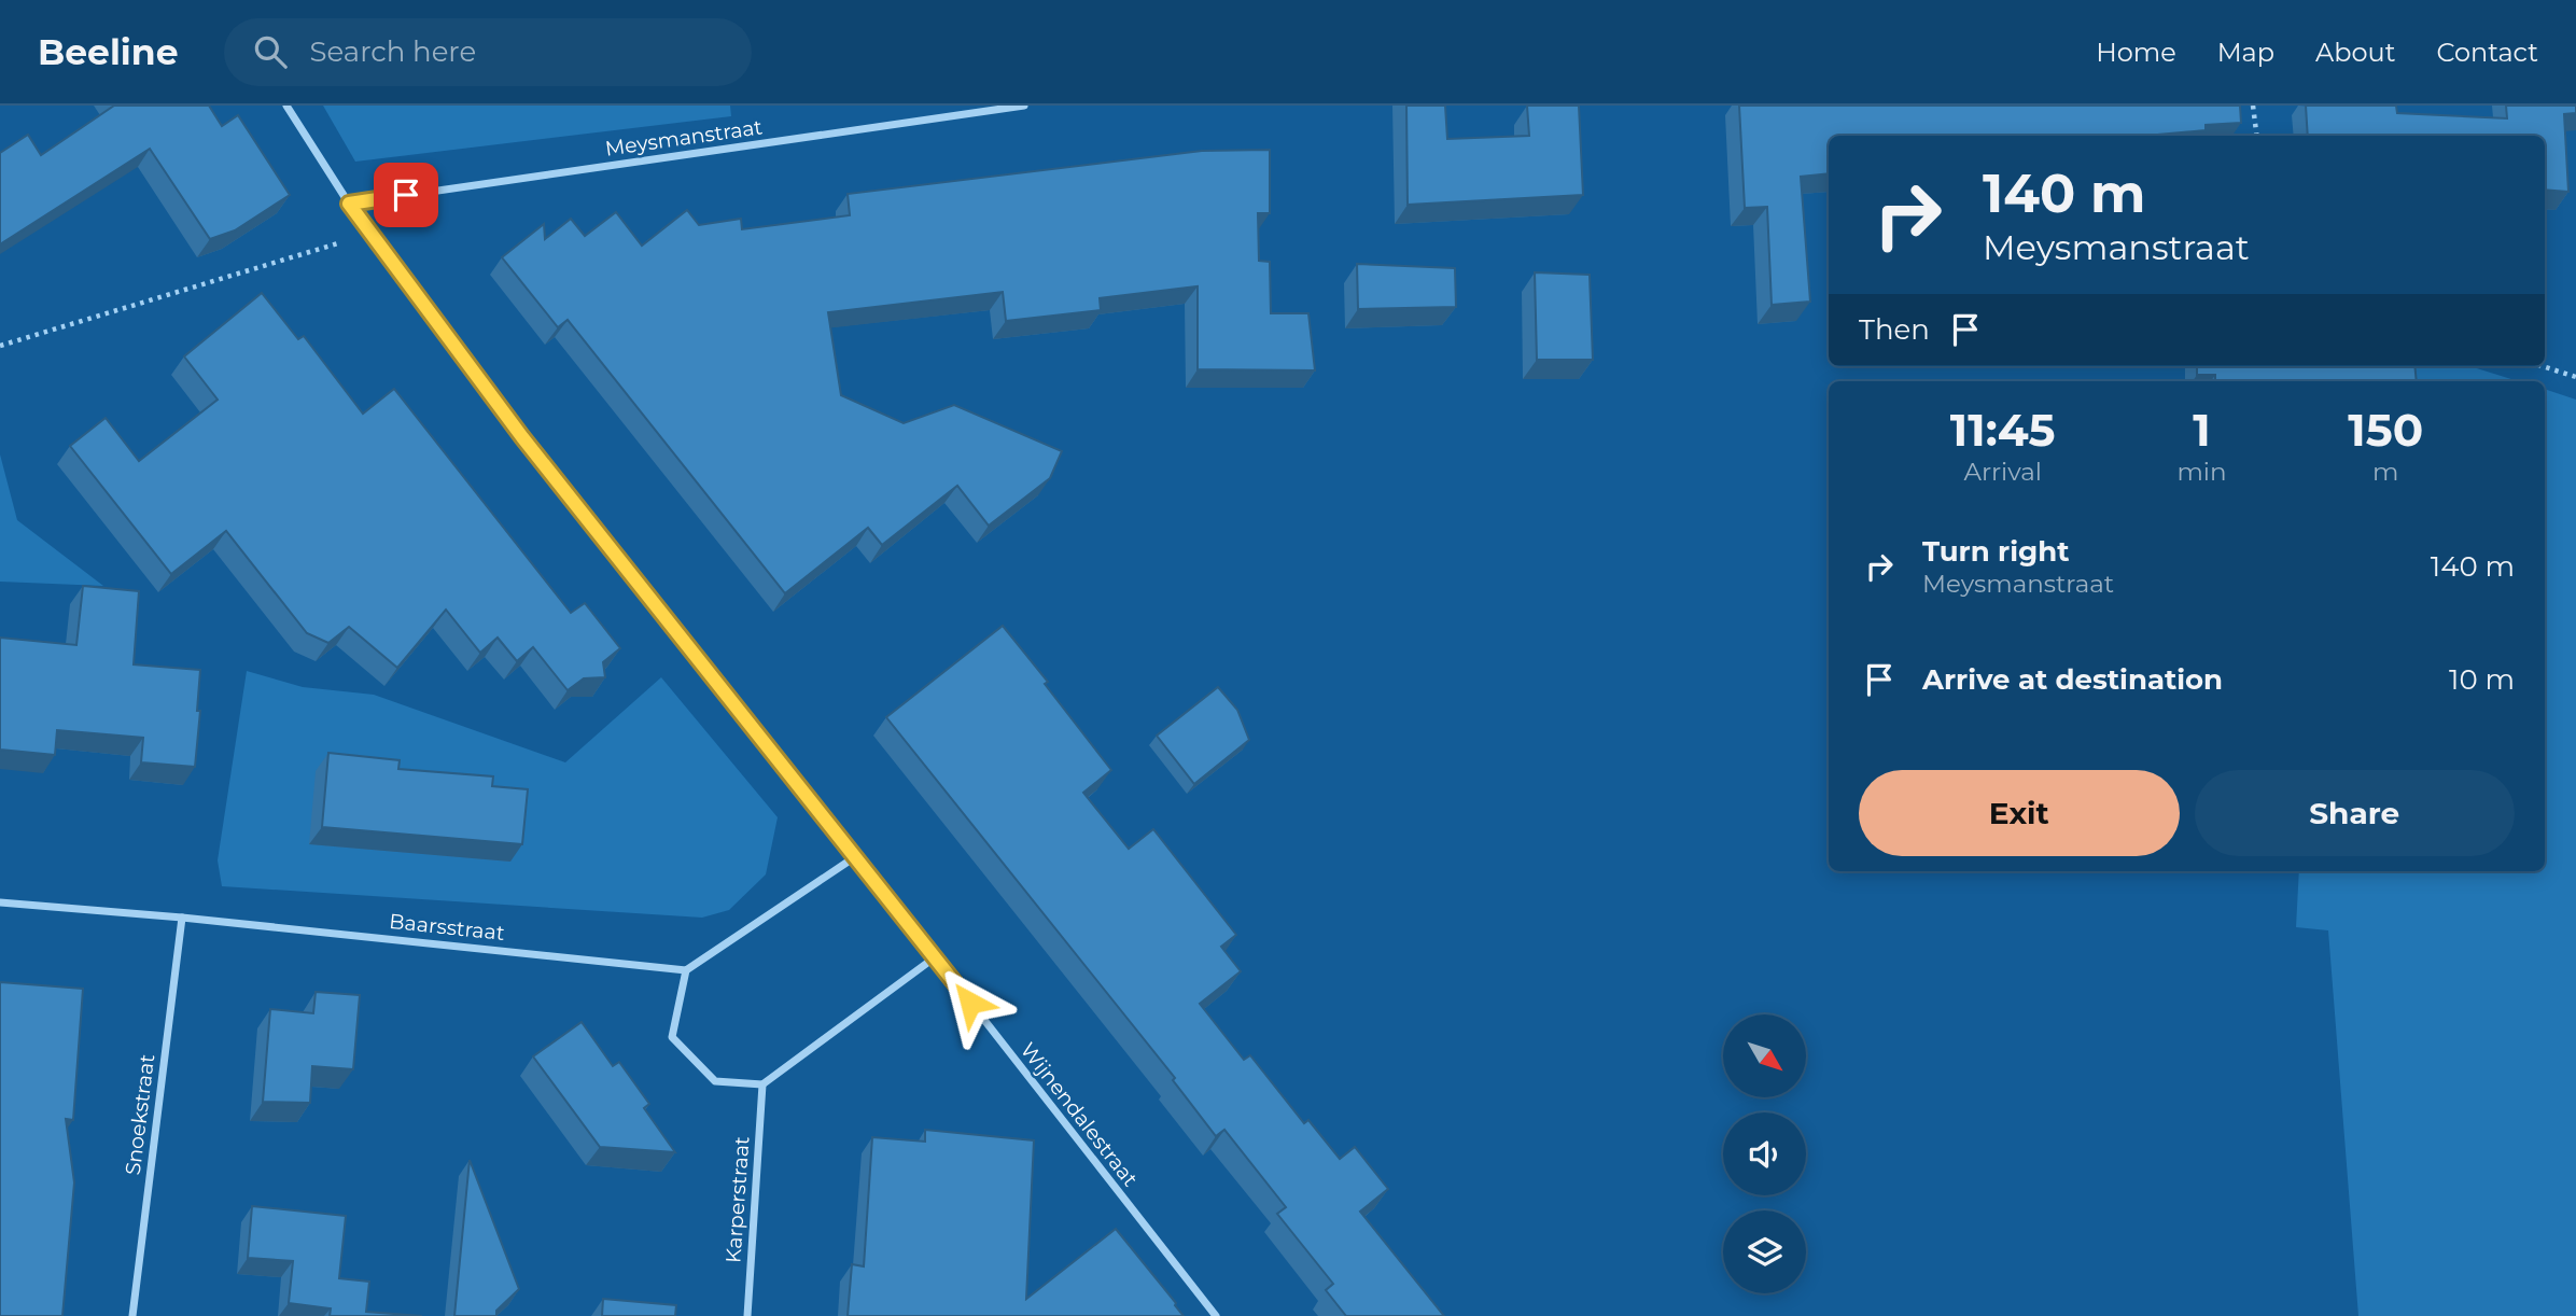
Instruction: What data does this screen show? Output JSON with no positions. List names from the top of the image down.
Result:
{
  "streets": {
    "street": [
      "Meysmanstraat",
      "Baarsstraat",
      "Snoekstraat",
      "Wijnendalestraat",
      "Karperstraat"
    ]
  },
  "crossings": [
    ["Meysmanstraat", "Wijnendalestraat"],
    ["Baarsstraat", "Snoekstraat"]
  ],
  "north": "bottom right",
  "page": {
    "header": "Beeline",
    "search": "Search here",
    "nav": [
      "Home",
      "Map",
      "About",
      "Contact"
    ],
    "turn": ["140 m", "Meysmanstraat"],
    "then": "Then",
    "eta": [
      "11:45",
      "Arrival",
      "1",
      "min",
      "150",
      "m"
    ],
    "list": [
      {
        "name": "Turn right",
        "note": "Meysmanstraat",
        "value": "140 m"
      },
      {
        "name": "Arrive at destination",
        "value": "10 m"
      }
    ],
    "buttons": ["Exit", "Share"]
  }
}
